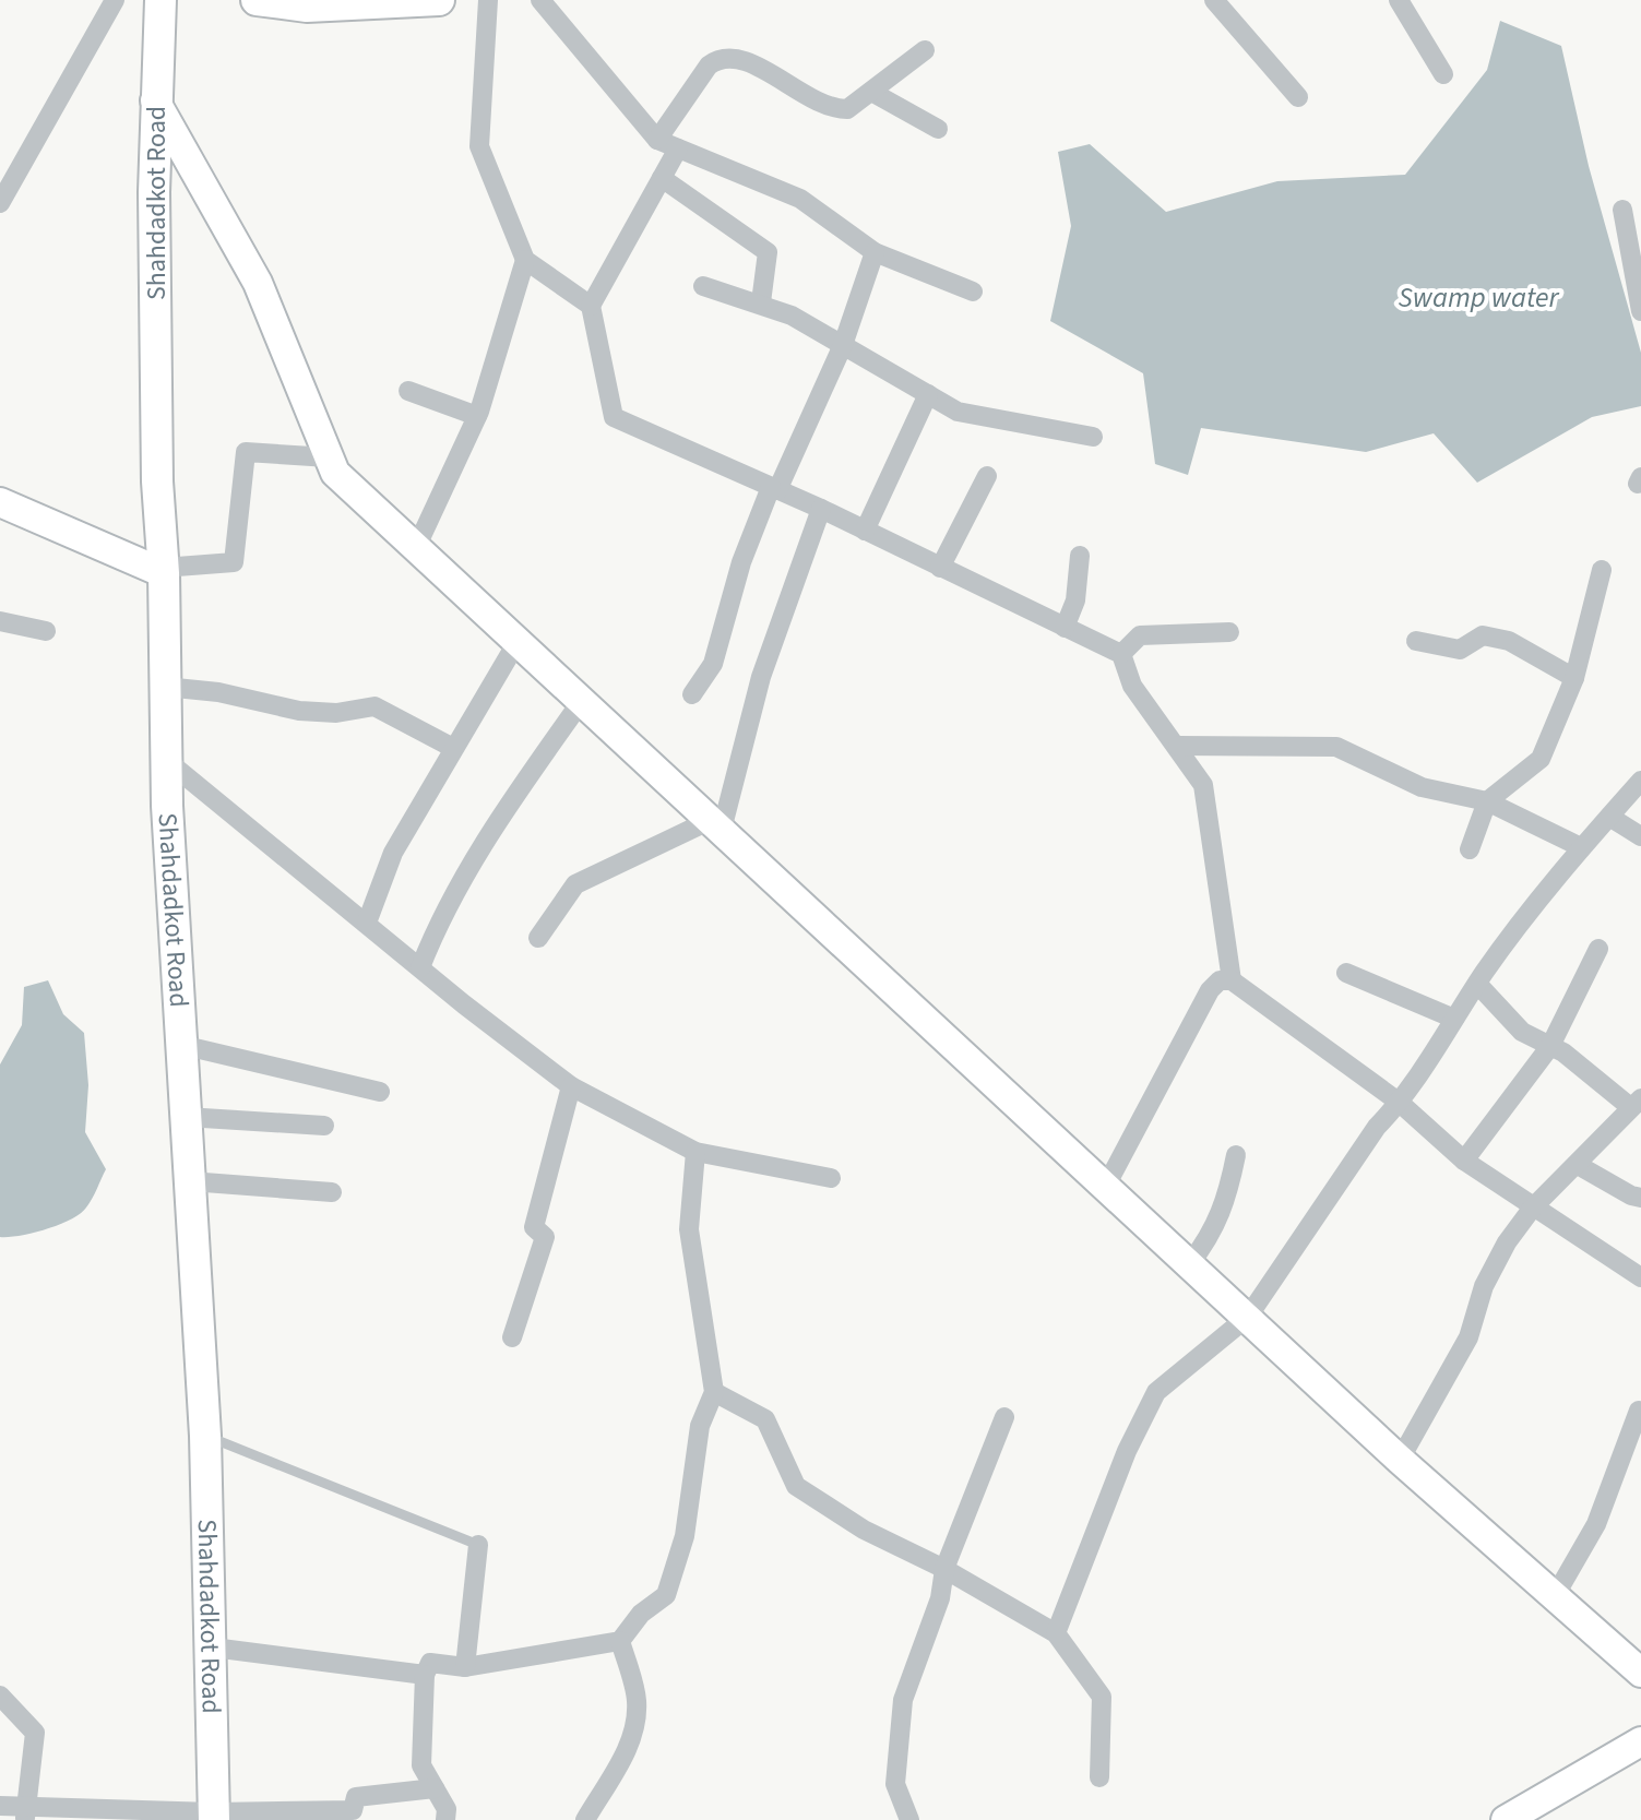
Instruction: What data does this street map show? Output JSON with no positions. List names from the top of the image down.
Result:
{
  "streets": {
    "main road": ["Shahdadkot Road"]
  },
  "water": ["Swamp water"]
}
